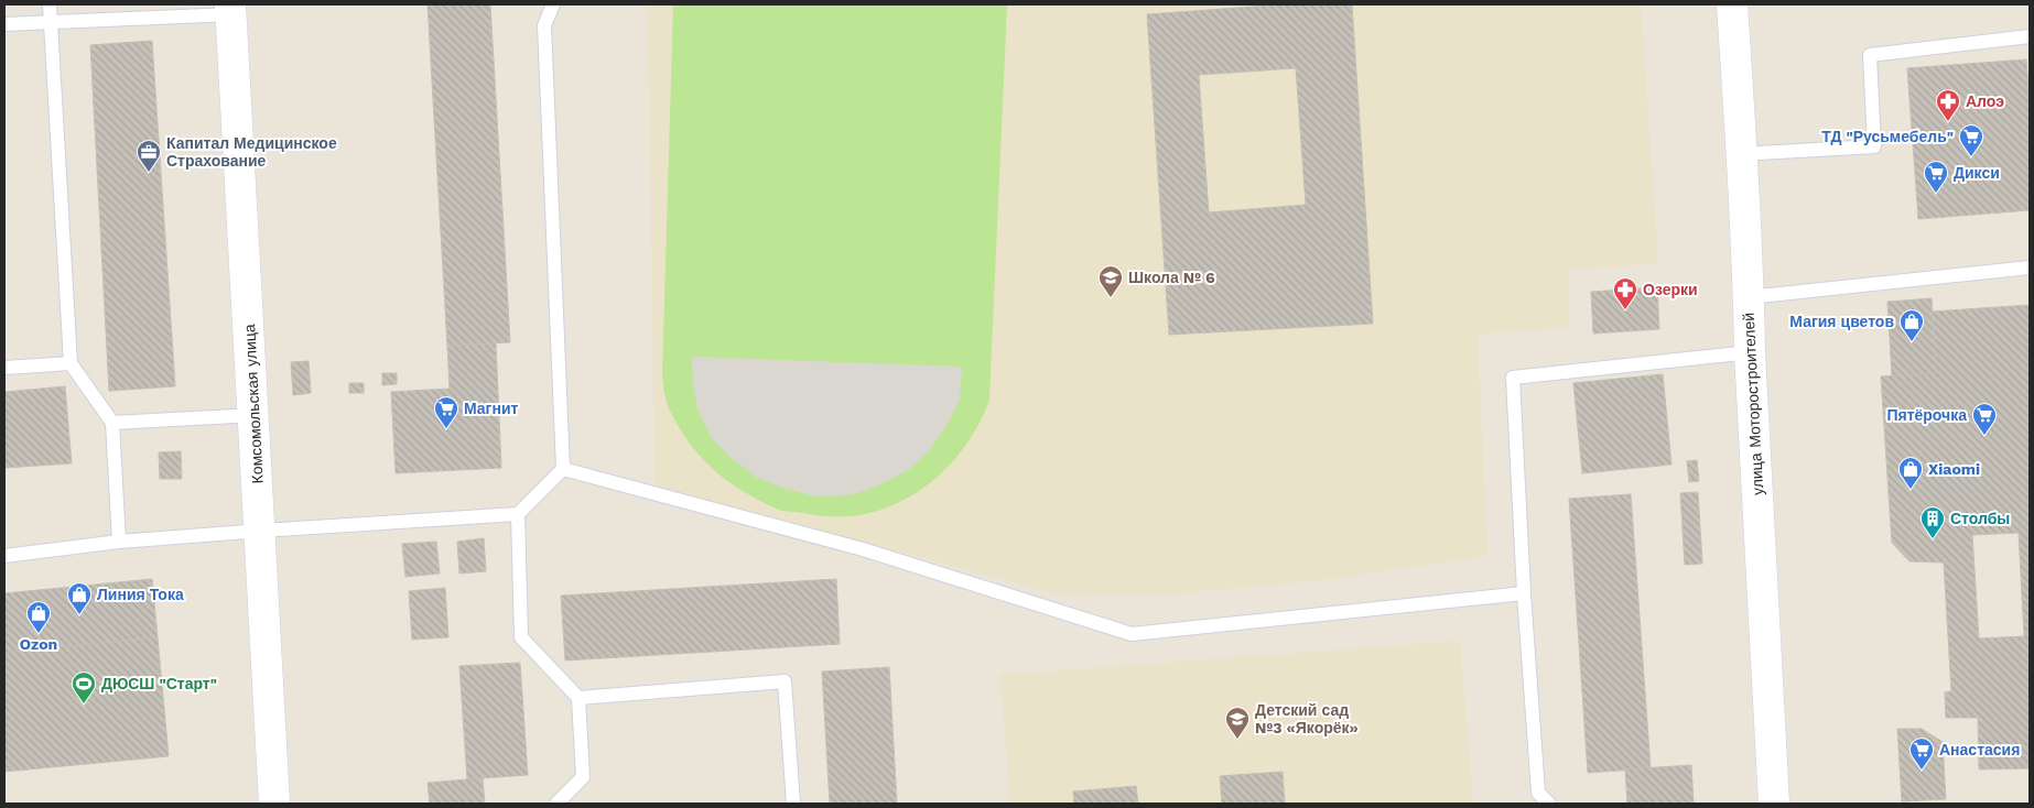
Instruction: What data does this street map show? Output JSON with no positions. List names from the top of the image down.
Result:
{
  "streets": {
    "street": ["Комсомольская улица", "улица Моторостроителей"]
  },
  "places": {
    "pharmacy": ["Алоэ", "Озерки"],
    "supermarket": [
      "ТД \"Русьмебель\"",
      "Дикси",
      "Магнит",
      "Пятёрочка",
      "Анастасия"
    ],
    "office": ["Капитал Медицинское Страхование"],
    "school or university": ["Школа № 6", "Детский сад №3 «Якорёк»"],
    "shop": [
      "Магия цветов",
      "Xiaomi",
      "Линия Тока",
      "Ozon"
    ],
    "building": ["Столбы"],
    "sports": ["ДЮСШ \"Старт\""]
  }
}
